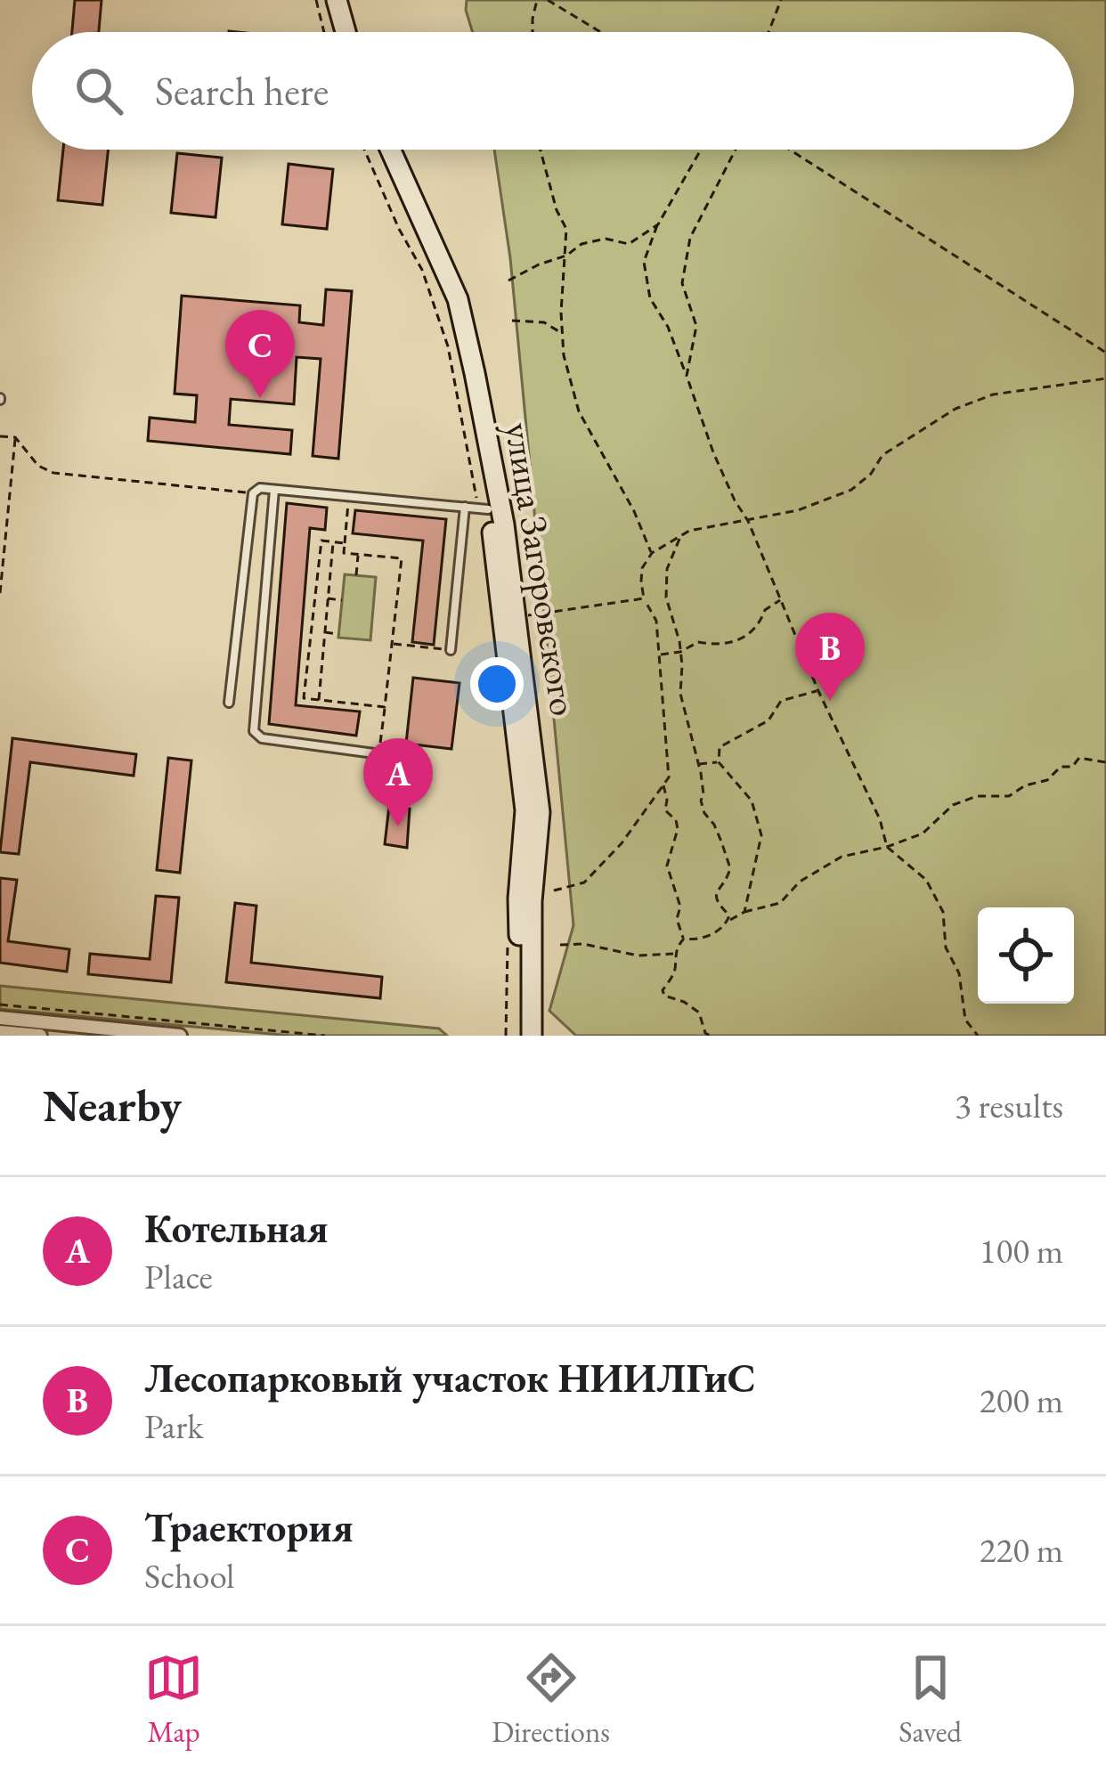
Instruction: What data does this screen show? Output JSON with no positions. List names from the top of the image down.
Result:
{
  "streets": {
    "street": ["улица Загоровского"]
  },
  "page": {
    "search": "Search here",
    "pins": ["C", "B", "A"],
    "heading": ["Nearby", "3 results"],
    "list": [
      {
        "mark": "A",
        "name": "Котельная",
        "note": "Place",
        "value": "100 m"
      },
      {
        "mark": "B",
        "name": "Лесопарковый участок НИИЛГиС",
        "note": "Park",
        "value": "200 m"
      },
      {
        "mark": "C",
        "name": "Траектория",
        "note": "School",
        "value": "220 m"
      }
    ],
    "nav": ["Map", "Directions", "Saved"]
  }
}
